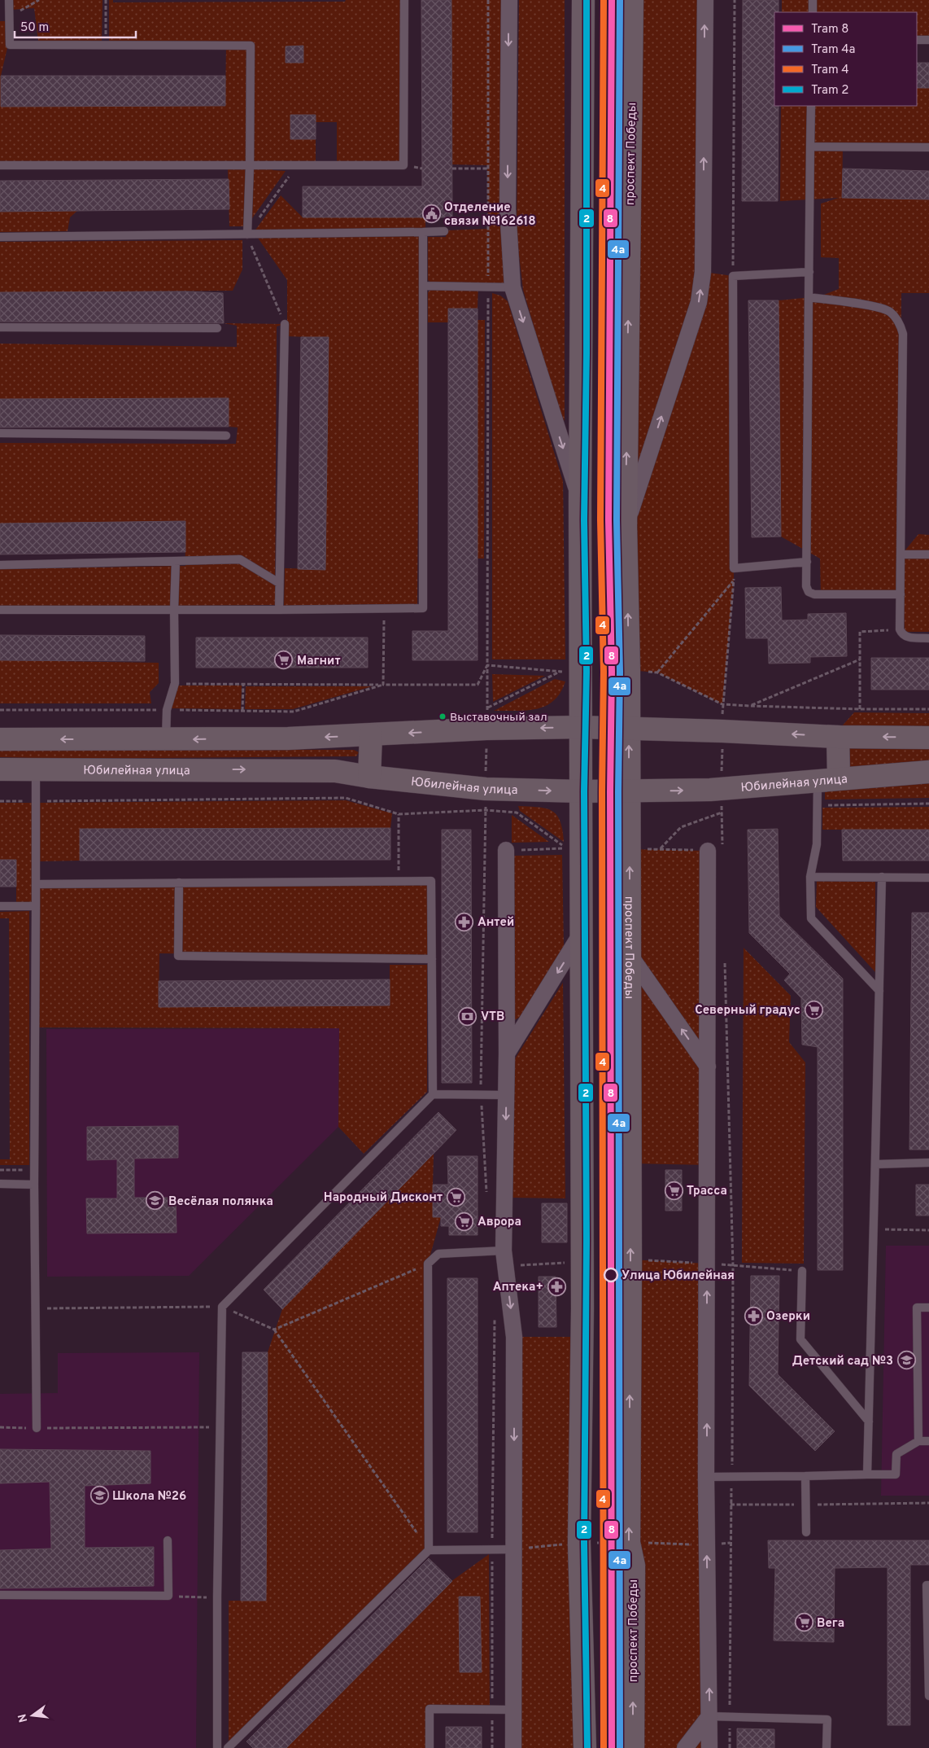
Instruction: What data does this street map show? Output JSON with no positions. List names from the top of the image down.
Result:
{
  "streets": {
    "main road": ["проспект Победы", "Юбилейная улица"]
  },
  "crossings": [
    ["проспект Победы", "Юбилейная улица"]
  ],
  "places": {
    "public building": ["Отделение связи №162618"],
    "supermarket": [
      "Магнит",
      "Северный градус",
      "Трасса",
      "Народный Дисконт",
      "Аврора",
      "Вега"
    ],
    "other": ["Выставочный зал", "Улица Юбилейная"],
    "pharmacy": ["Антей", "Аптека+", "Озерки"],
    "bank": ["VTB"],
    "school or university": ["Весёлая полянка", "Детский сад №3", "Школа №26"]
  },
  "lines": [
    "tram line 8",
    "tram line 4а",
    "tram line 4",
    "tram line 2"
  ],
  "legend": [
    "Tram 8",
    "Tram 4а",
    "Tram 4",
    "Tram 2"
  ],
  "scale_bar": "50 m",
  "north": "left"
}
